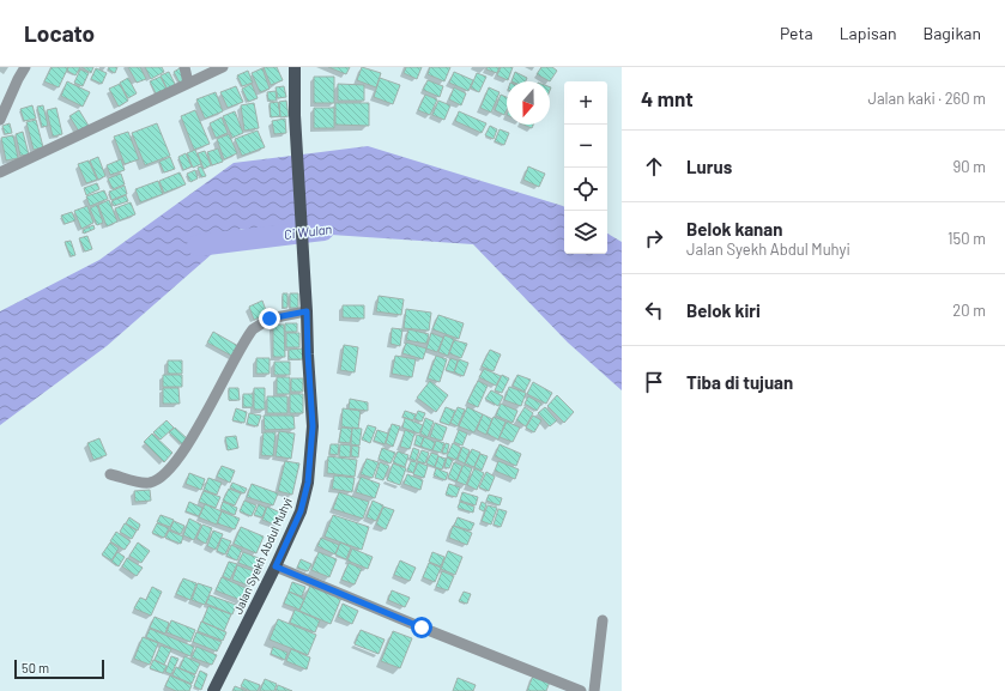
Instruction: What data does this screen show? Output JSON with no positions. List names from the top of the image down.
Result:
{
  "streets": {
    "main road": ["Jalan Syekh Abdul Muhyi"]
  },
  "water": ["Ci Wulan"],
  "scale_bar": "50 m",
  "north": "bottom",
  "page": {
    "header": "Locato",
    "nav": ["Peta", "Lapisan", "Bagikan"],
    "heading": ["4 mnt", "Jalan kaki · 260 m"],
    "map_buttons": ["+", "−"],
    "list": [
      ["Lurus", "90 m"],
      ["Belok kanan", "Jalan Syekh Abdul Muhyi", "150 m"],
      ["Belok kiri", "20 m"],
      "Tiba di tujuan"
    ],
    "scale": "50 m"
  }
}
